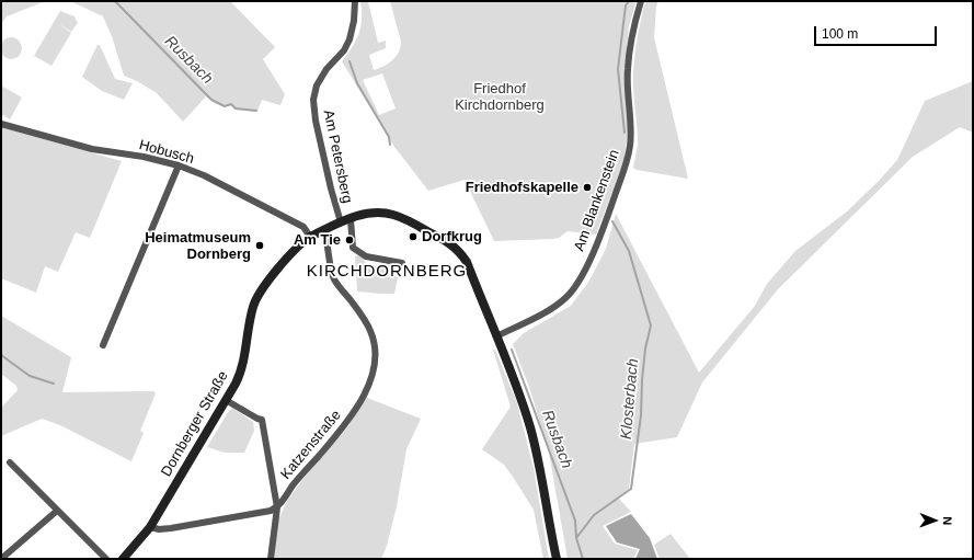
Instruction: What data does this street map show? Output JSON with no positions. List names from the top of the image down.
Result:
{
  "streets": {
    "street": [
      "Hobusch",
      "Am Petersberg",
      "Am Blankenstein",
      "Dornberger Straße",
      "Katzenstraße"
    ]
  },
  "crossings": [
    ["Hobusch", "Dornberger Straße"],
    ["Am Petersberg", "Dornberger Straße"],
    ["Am Blankenstein", "Dornberger Straße"],
    ["Dornberger Straße", "Katzenstraße"]
  ],
  "districts": ["KIRCHDORNBERG"],
  "water": ["Rusbach", "Klosterbach"],
  "parks": ["Friedhof Kirchdornberg"],
  "places": [
    "Friedhofskapelle",
    "Dorfkrug",
    "Am Tie",
    "Heimatmuseum Dornberg"
  ],
  "scale_bar": "100 m",
  "north": "right"
}
